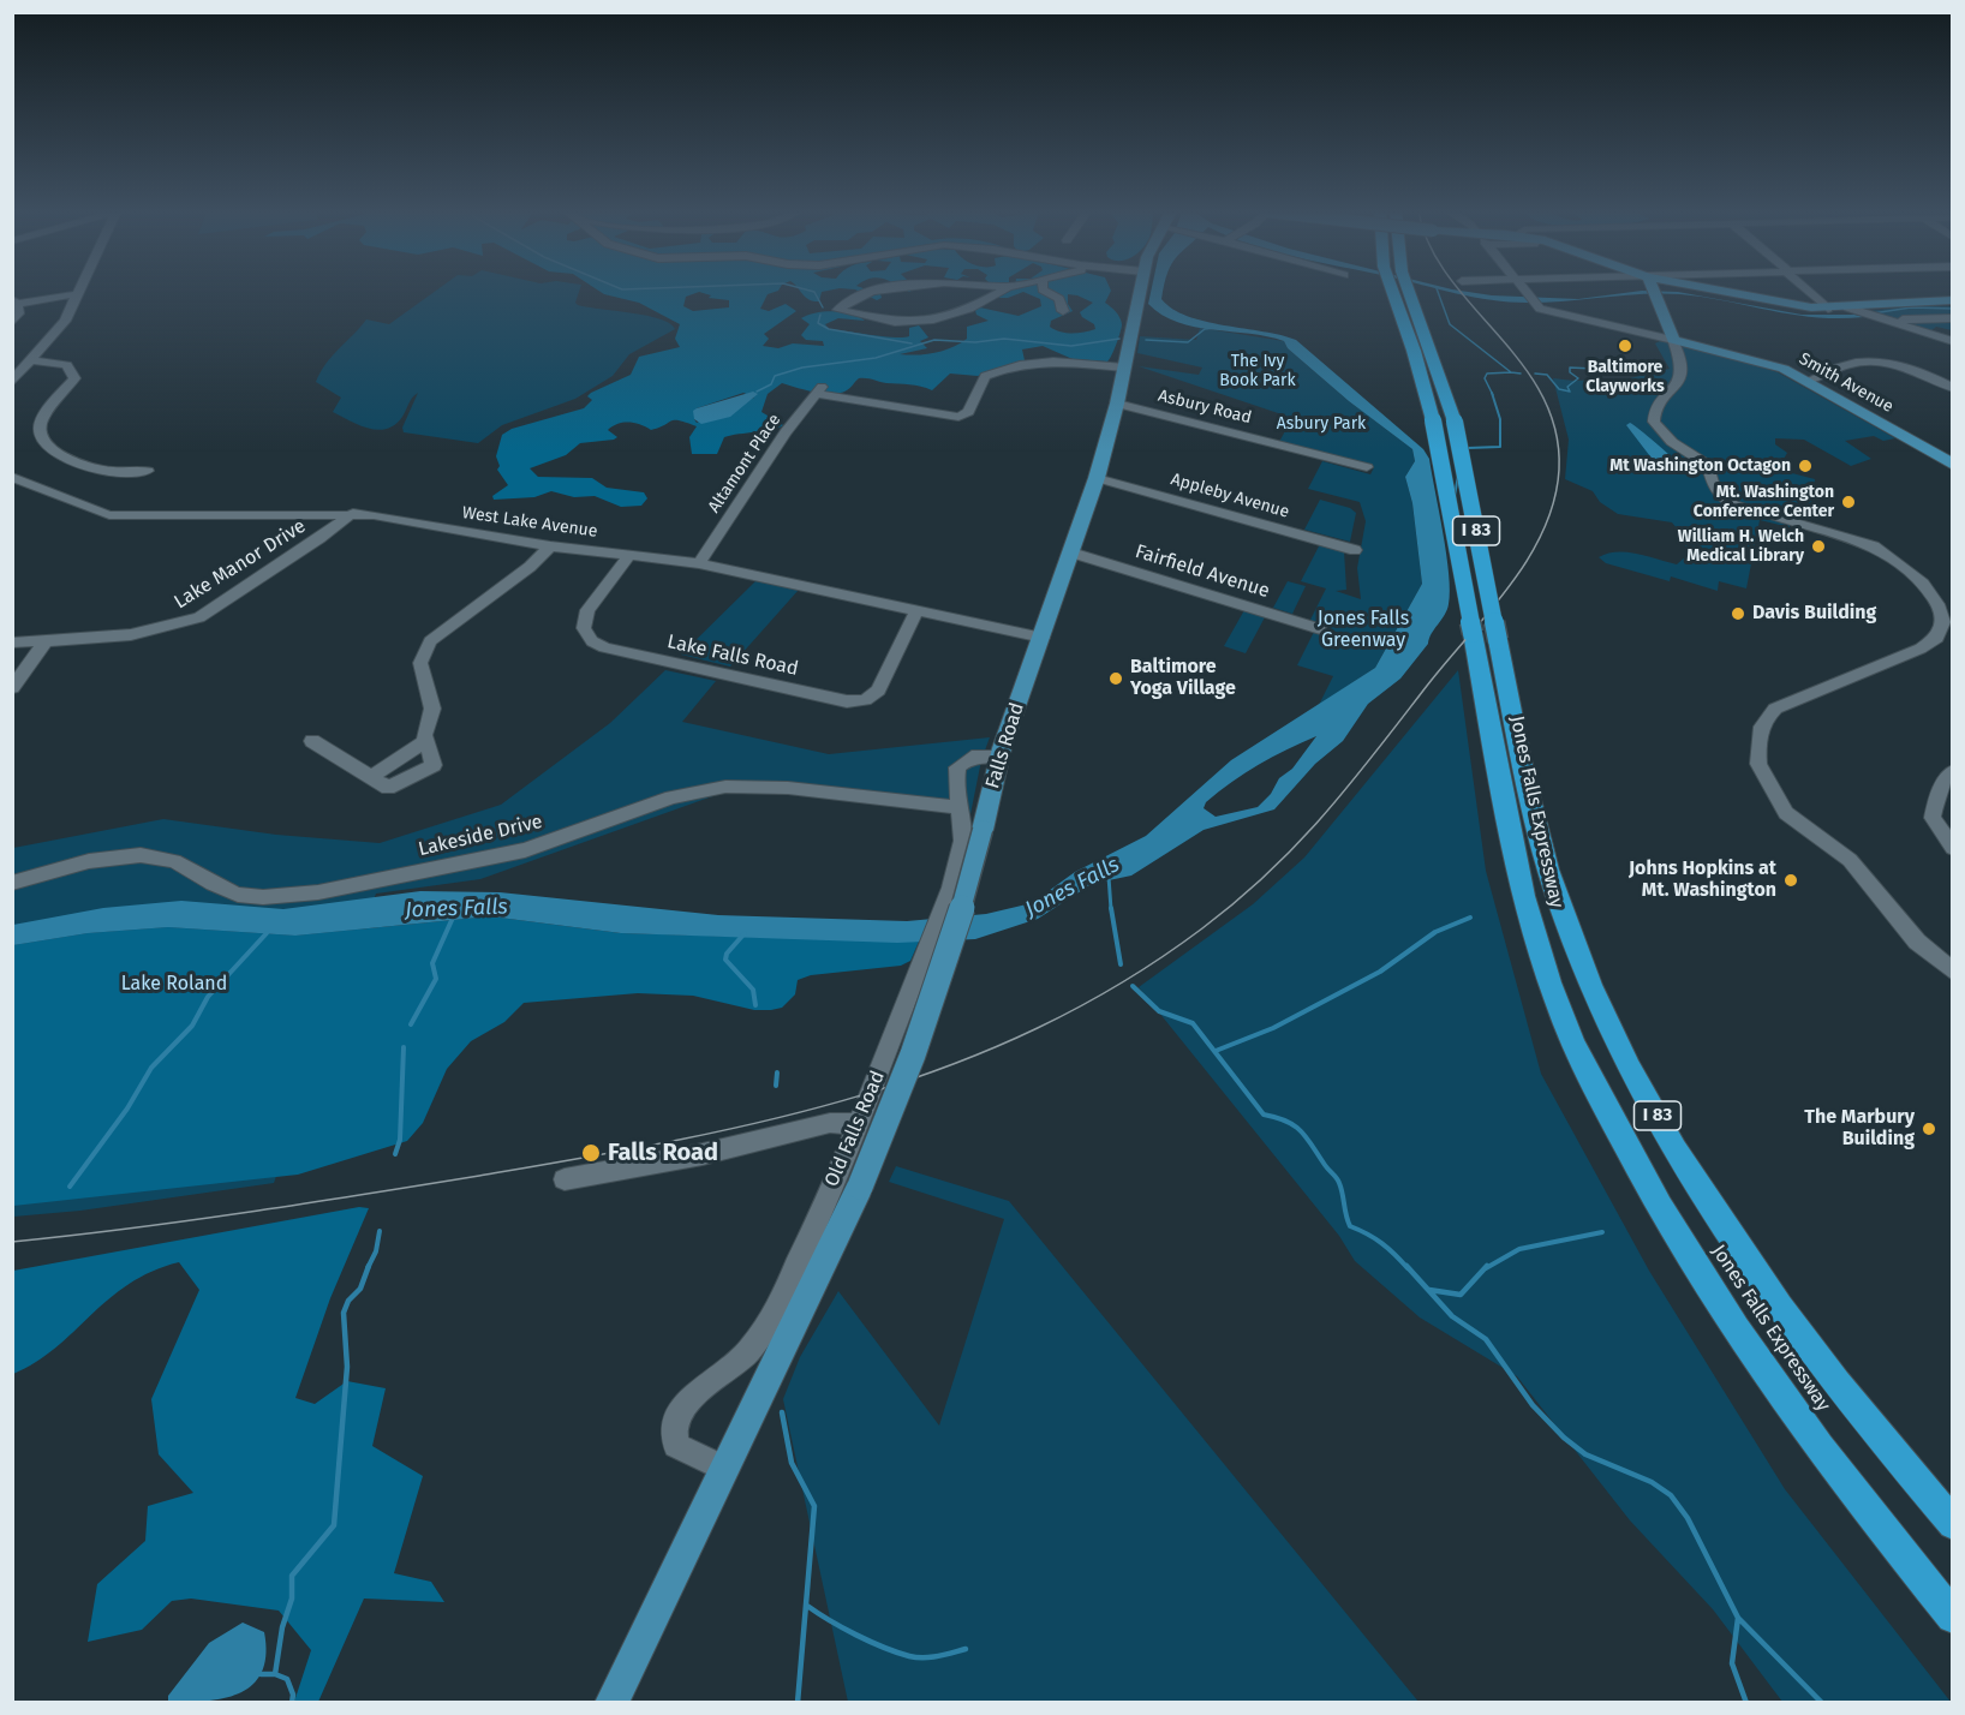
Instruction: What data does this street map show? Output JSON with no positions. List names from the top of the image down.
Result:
{
  "streets": {
    "highway": ["I 83", "Jones Falls Expressway"],
    "main road": ["Smith Avenue", "Falls Road"],
    "street": [
      "Asbury Road",
      "Altamont Place",
      "Appleby Avenue",
      "West Lake Avenue",
      "Lake Manor Drive",
      "Fairfield Avenue",
      "Lake Falls Road",
      "Lakeside Drive",
      "Old Falls Road"
    ]
  },
  "crossings": [
    ["Asbury Road", "Falls Road"],
    ["Altamont Place", "West Lake Avenue"],
    ["Altamont Place", "Falls Road"],
    ["Appleby Avenue", "Falls Road"],
    ["West Lake Avenue", "Lake Manor Drive"],
    ["West Lake Avenue", "Lake Falls Road"],
    ["West Lake Avenue", "Falls Road"],
    ["Fairfield Avenue", "Falls Road"],
    ["Falls Road", "Old Falls Road"],
    ["Lakeside Drive", "Old Falls Road"]
  ],
  "water": ["Jones Falls"],
  "parks": [
    "The Ivy Book Park",
    "Asbury Park",
    "Jones Falls Greenway",
    "Lake Roland"
  ],
  "places": [
    "Baltimore Clayworks",
    "Mt Washington Octagon",
    "Mt. Washington Conference Center",
    "William H. Welch Medical Library",
    "Davis Building",
    "Baltimore Yoga Village",
    "Johns Hopkins at Mt. Washington",
    "The Marbury Building",
    "Falls Road"
  ]
}
